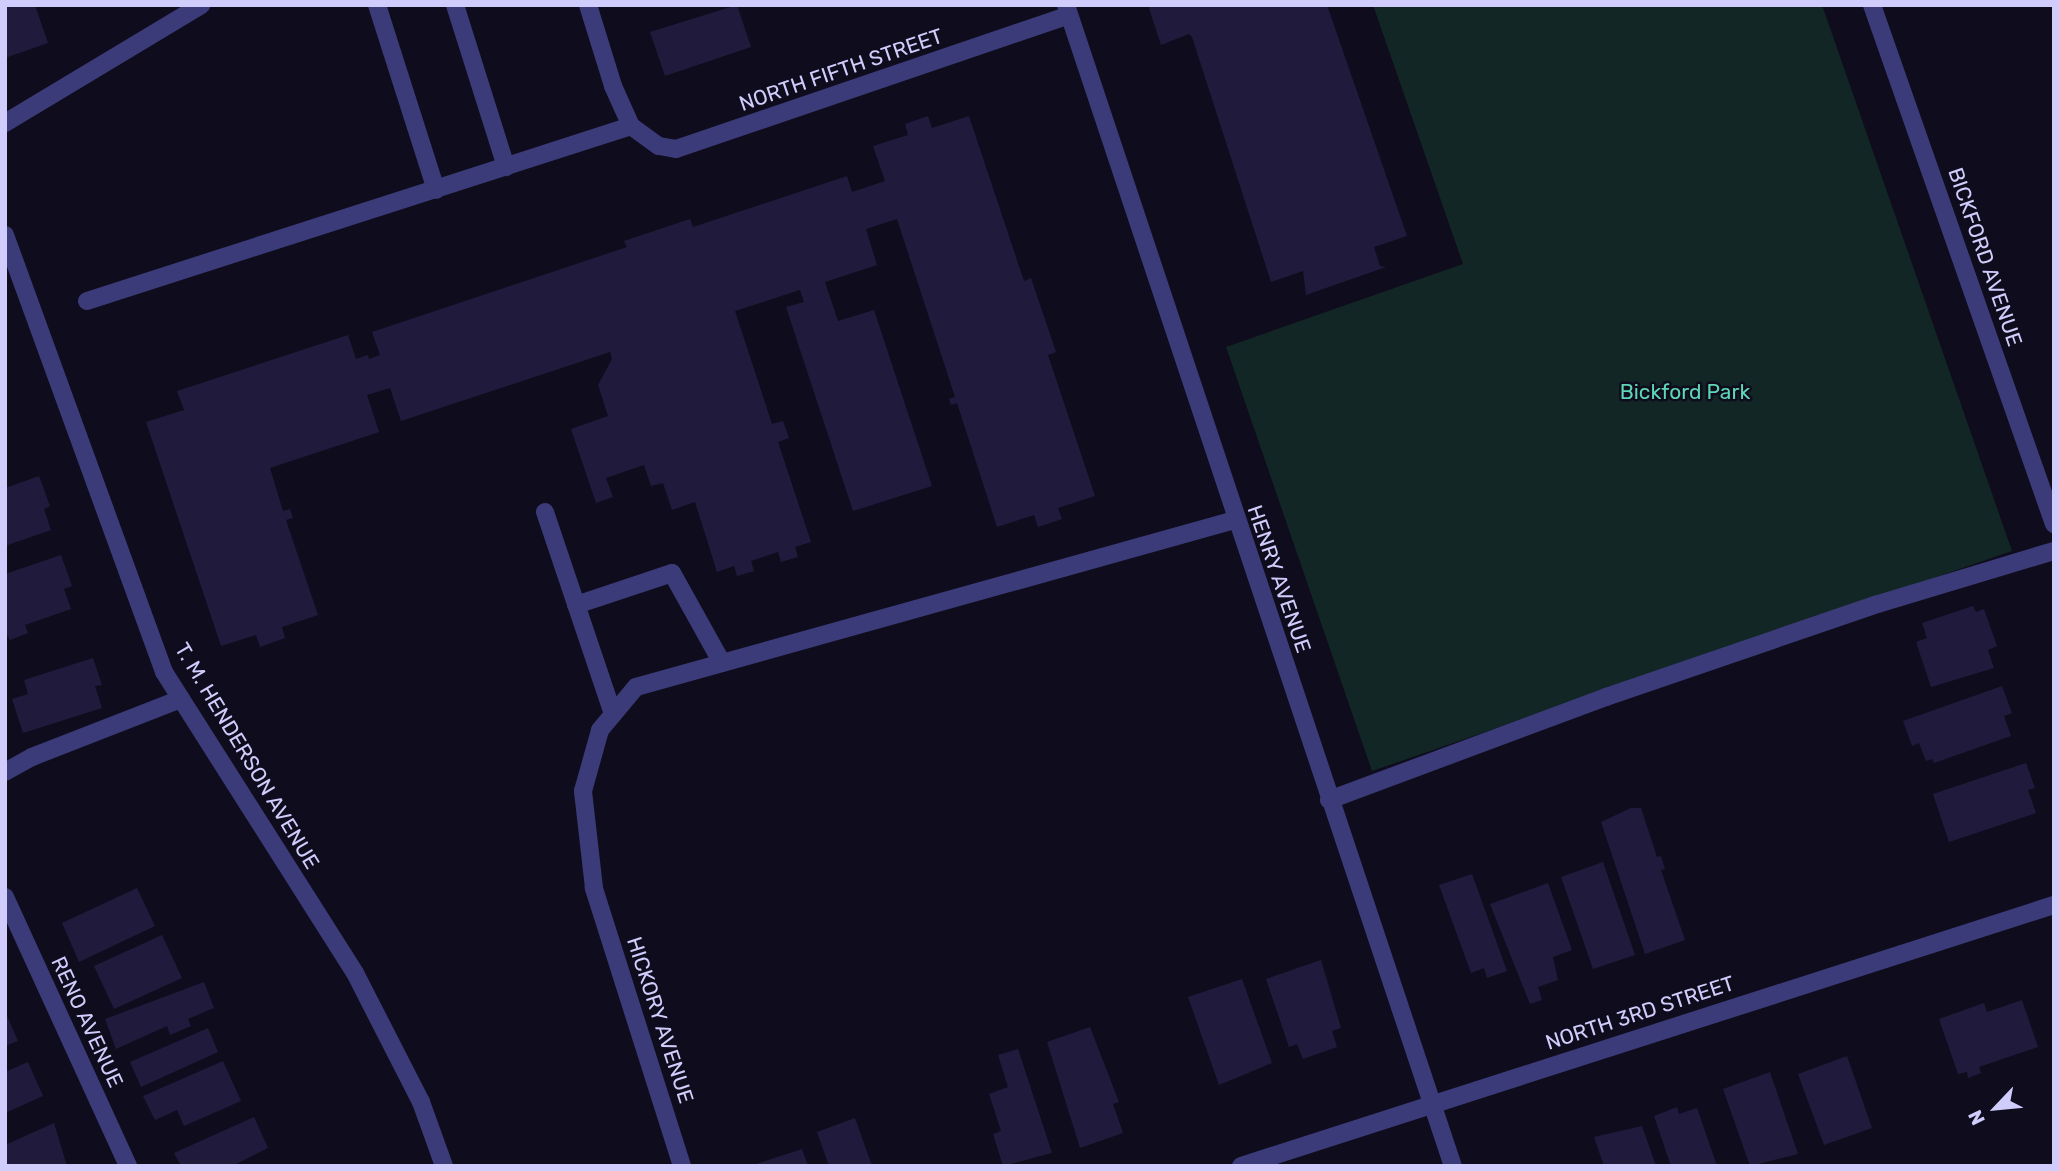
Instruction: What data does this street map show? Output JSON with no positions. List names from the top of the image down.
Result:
{
  "streets": {
    "street": [
      "NORTH FIFTH STREET",
      "BICKFORD AVENUE",
      "HENRY AVENUE",
      "T. M. HENDERSON AVENUE",
      "NORTH 3RD STREET",
      "HICKORY AVENUE",
      "RENO AVENUE"
    ]
  },
  "crossings": [
    ["NORTH FIFTH STREET", "HENRY AVENUE"],
    ["HENRY AVENUE", "NORTH 3RD STREET"],
    ["HENRY AVENUE", "HICKORY AVENUE"]
  ],
  "parks": ["Bickford Park"],
  "north": "bottom left"
}
